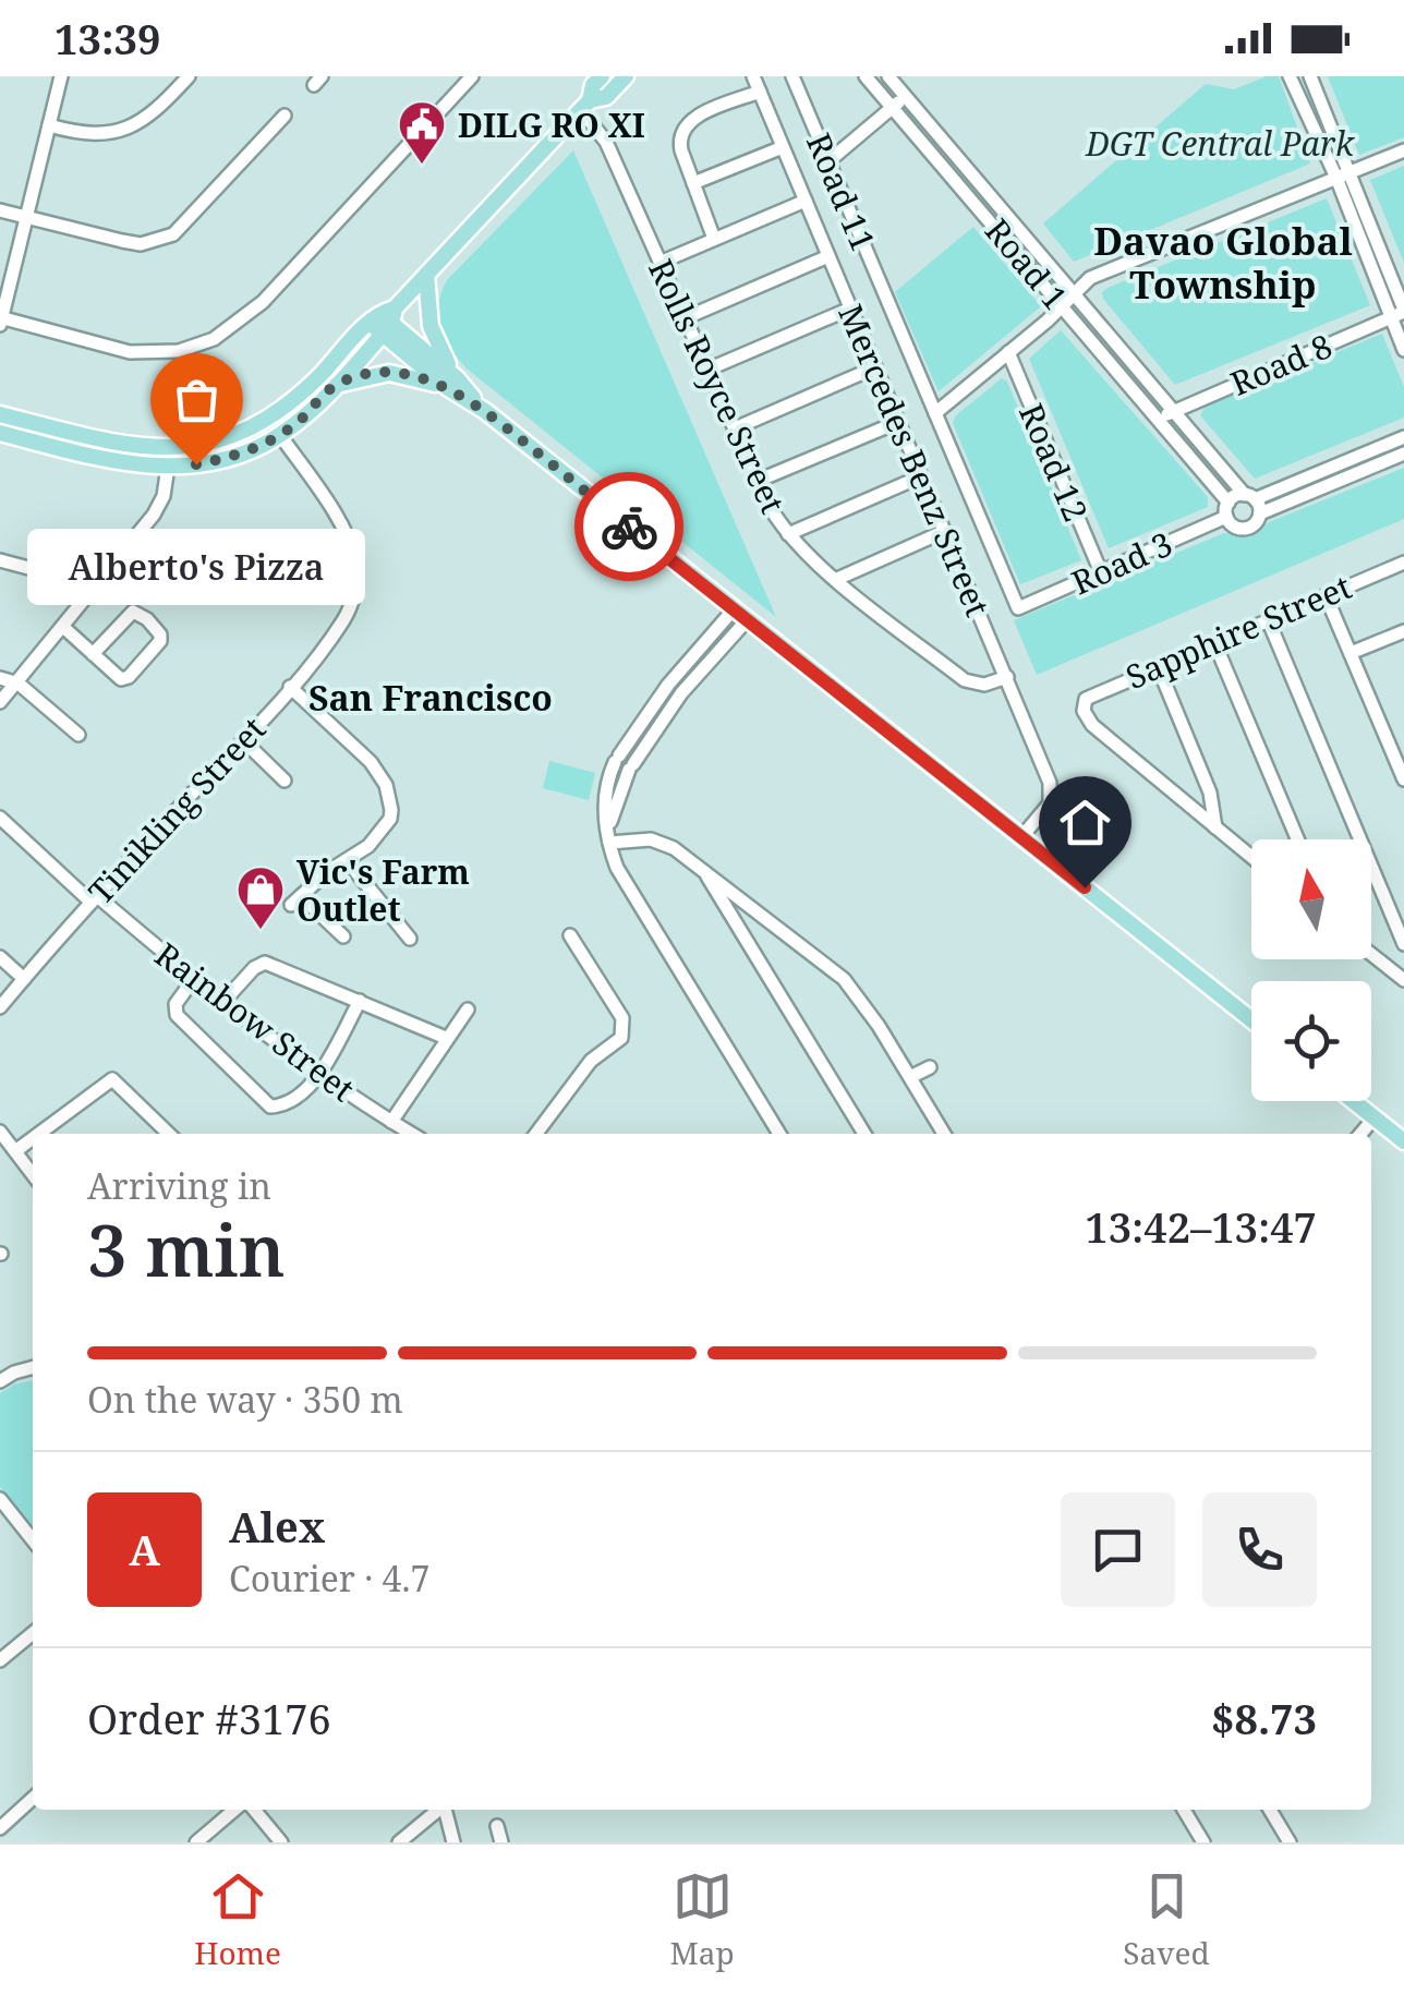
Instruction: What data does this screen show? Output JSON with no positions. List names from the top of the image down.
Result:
{
  "streets": {
    "street": [
      "Road 11",
      "Road 1",
      "Road 8",
      "Rolls Royce Street",
      "Mercedes Benz Street",
      "Road 12",
      "Road 3",
      "Sapphire Street",
      "Tinikling Street",
      "Rainbow Street"
    ]
  },
  "crossings": [
    ["Road 11", "Road 3"],
    ["Road 1", "Road 8"],
    ["Road 1", "Road 3"],
    ["Rolls Royce Street", "Mercedes Benz Street"],
    ["Road 12", "Road 3"],
    ["Tinikling Street", "Rainbow Street"]
  ],
  "districts": ["Davao Global Township", "San Francisco"],
  "parks": ["DGT Central Park"],
  "places": {
    "public building": ["DILG RO XI"],
    "other": ["Alberto's Pizza"],
    "shop": ["Vic's Farm Outlet"]
  },
  "north": "top",
  "page": {
    "status": "13:39",
    "bubble": "Alberto's Pizza",
    "heading": ["3 min", "Arriving in", "13:42–13:47"],
    "panel": [
      "Alex",
      "Courier · 4.7",
      "Order #3176",
      "$8.73"
    ],
    "bar": "On the way · 350 m",
    "round": "A",
    "tabs": ["Home", "Map", "Saved"]
  }
}
